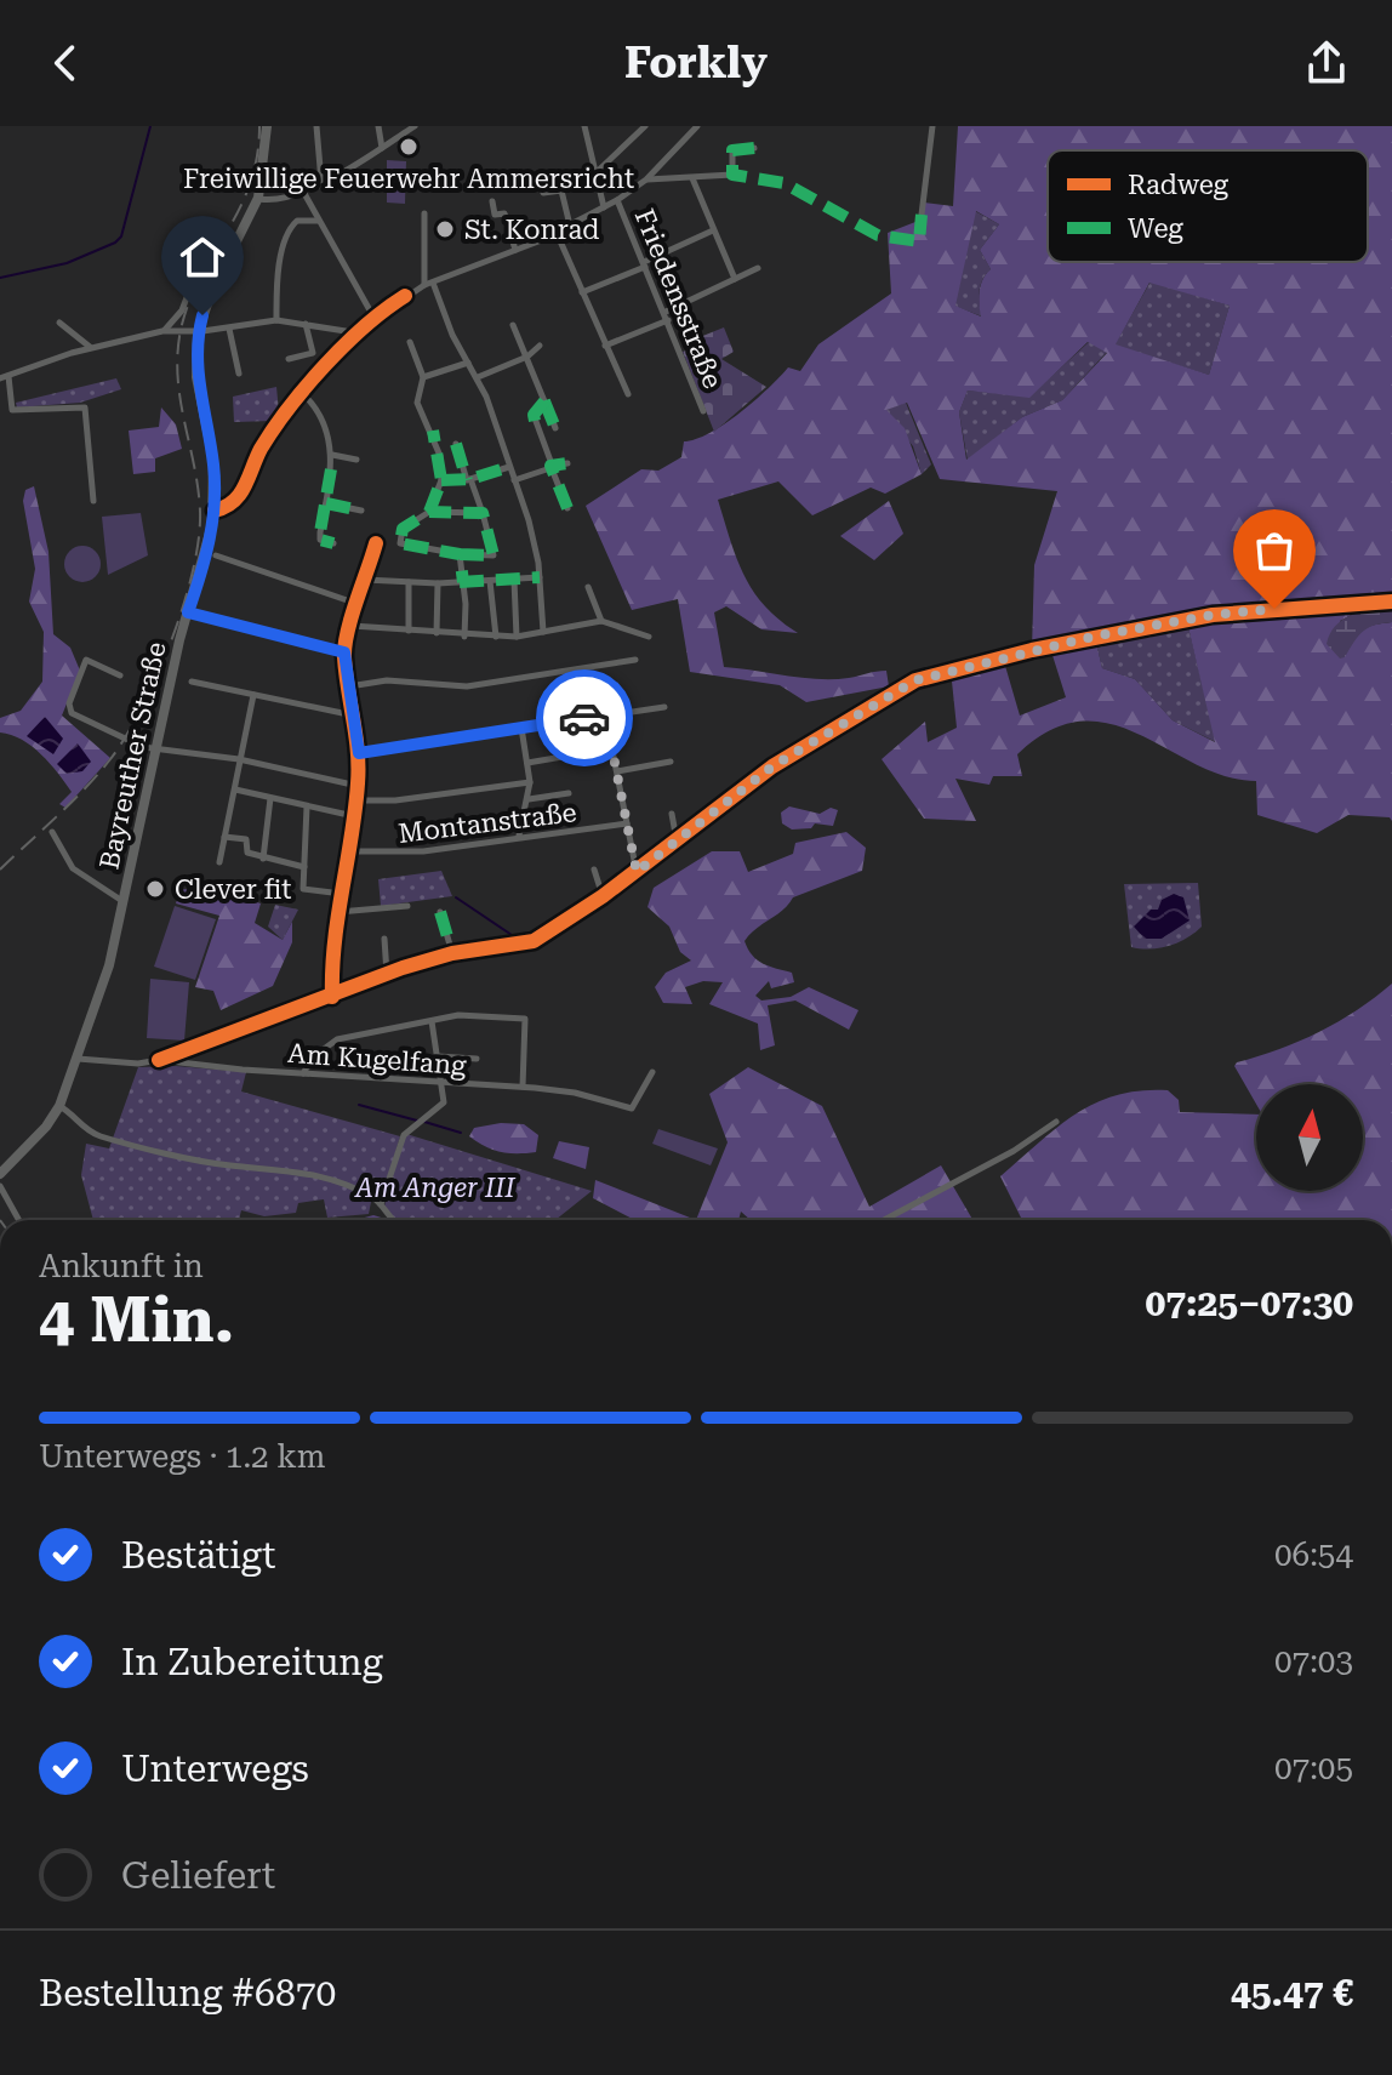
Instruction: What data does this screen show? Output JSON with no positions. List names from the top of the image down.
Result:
{
  "streets": {
    "main road": ["Bayreuther Straße"],
    "street": ["Friedensstraße", "Montanstraße", "Am Kugelfang"]
  },
  "crossings": [
    ["Bayreuther Straße", "Am Kugelfang"]
  ],
  "parks": ["Am Anger III"],
  "places": ["Freiwillige Feuerwehr Ammersricht", "St. Konrad", "Clever fit"],
  "legend": ["Radweg", "Weg"],
  "north": "top",
  "page": {
    "header": "Forkly",
    "heading": ["4 Min.", "Ankunft in", "07:25–07:30"],
    "panel": ["Bestellung #6870", "45.47 €"],
    "bar": "Unterwegs · 1.2 km",
    "list": [
      ["Bestätigt", "06:54"],
      ["In Zubereitung", "07:03"],
      ["Unterwegs", "07:05"],
      "Geliefert"
    ]
  }
}
